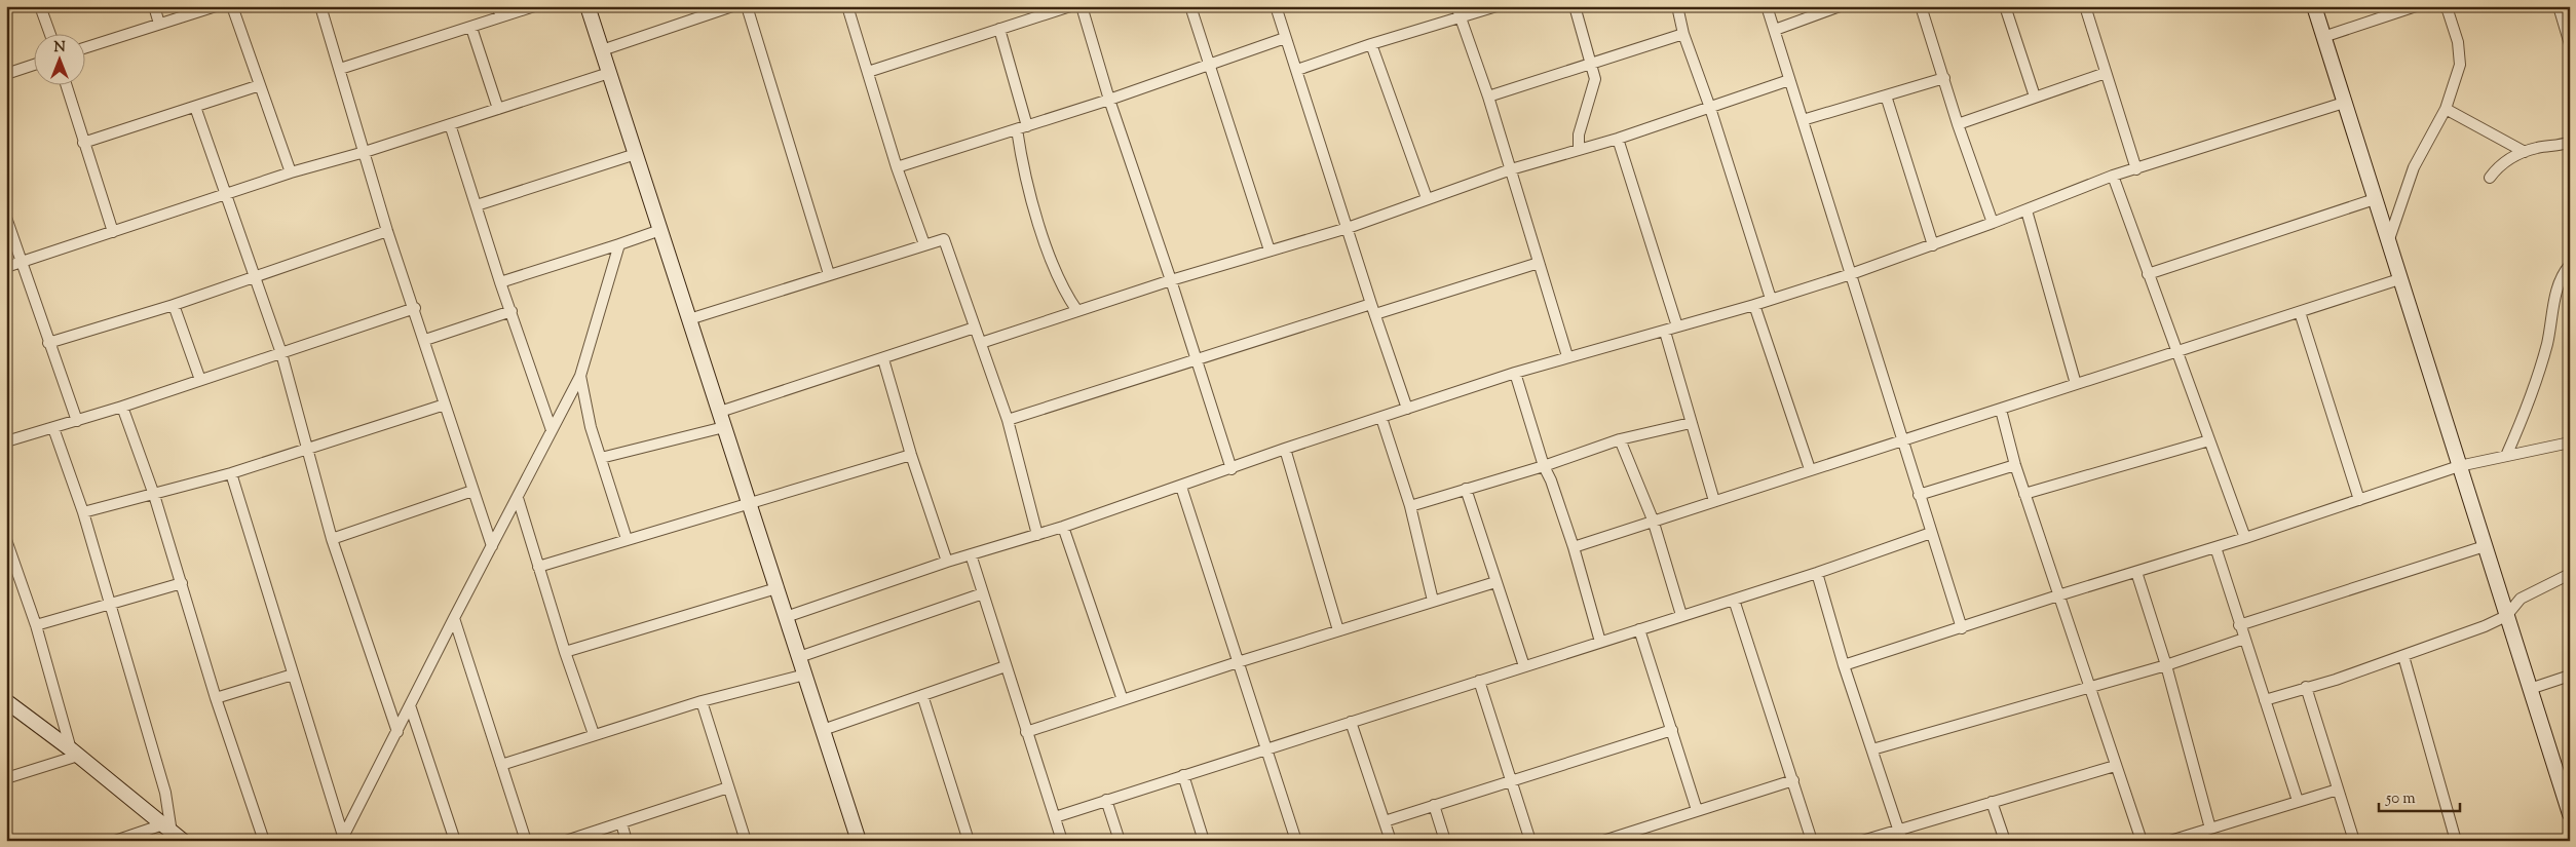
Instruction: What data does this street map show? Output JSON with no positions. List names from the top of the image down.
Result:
{
  "scale_bar": "50 m",
  "north": "top"
}
